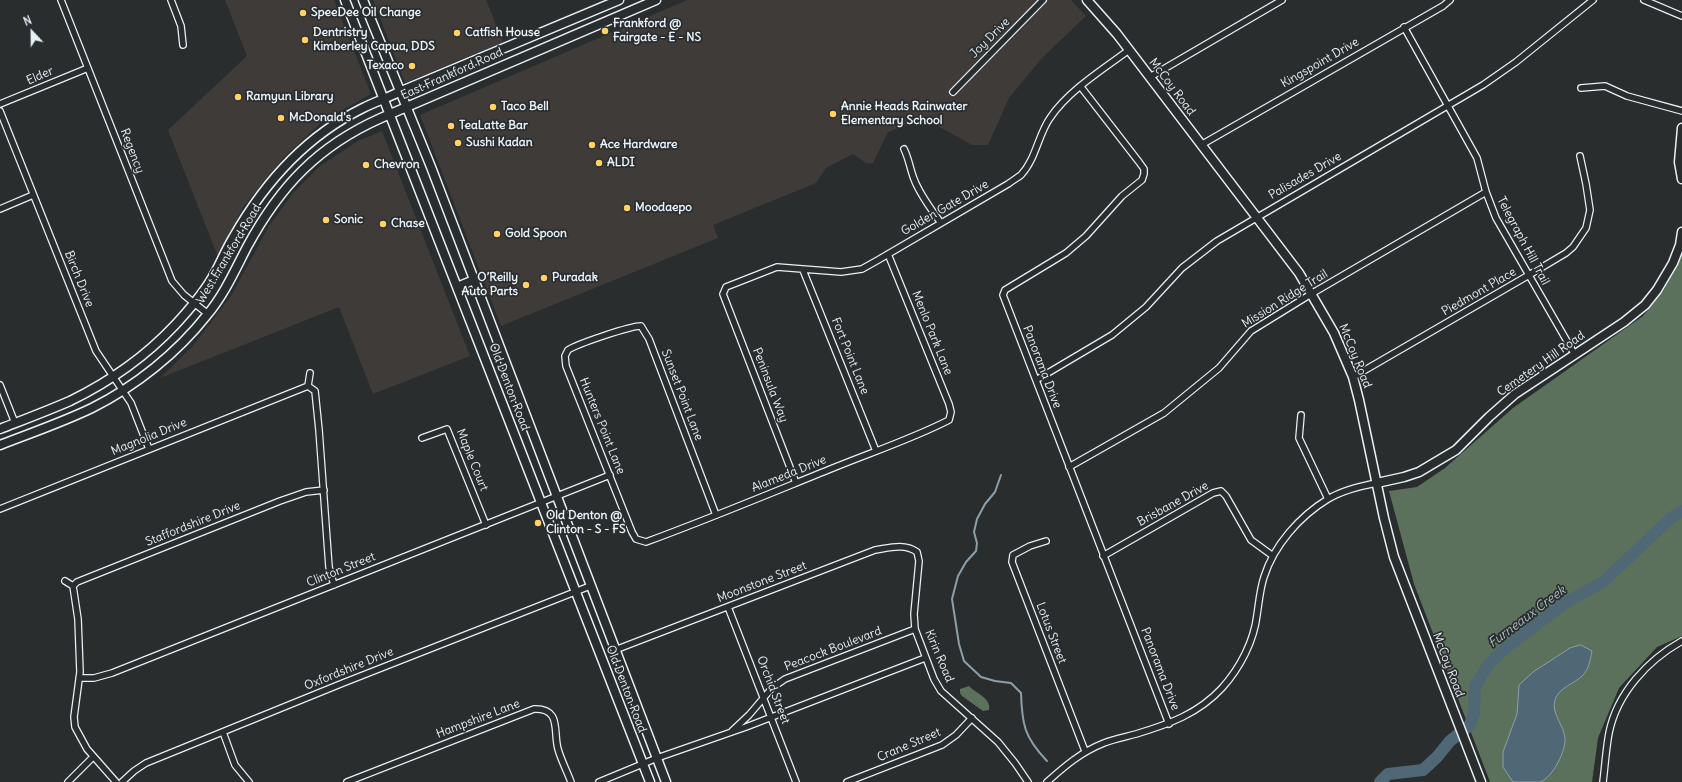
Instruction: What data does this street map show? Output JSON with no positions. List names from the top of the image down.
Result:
{
  "streets": {
    "main road": [
      "East Frankford Road",
      "McCoy Road",
      "West Frankford Road",
      "Cemetery Hill Road",
      "Old Denton Road"
    ],
    "street": [
      "Joy Drive",
      "Kingspoint Drive",
      "Elder",
      "Regency",
      "Palisades Drive",
      "Golden Gate Drive",
      "Telegraph Hill Trail",
      "Birch Drive",
      "Piedmont Place",
      "Mission Ridge Trail",
      "Menlo Park Lane",
      "Fort Point Lane",
      "Panorama Drive",
      "Peninsula Way",
      "Sunset Point Lane",
      "Hunters Point Lane",
      "Magnolia Drive",
      "Maple Court",
      "Alameda Drive",
      "Brisbane Drive",
      "Staffordshire Drive",
      "Clinton Street",
      "Moonstone Street",
      "Lotus Street",
      "Peacock Boulevard",
      "Kirin Road",
      "Oxfordshire Drive",
      "Orchid Street",
      "Hampshire Lane",
      "Crane Street"
    ]
  },
  "crossings": [
    ["Kingspoint Drive", "McCoy Road"],
    ["Kingspoint Drive", "Telegraph Hill Trail"],
    ["East Frankford Road", "West Frankford Road"],
    ["East Frankford Road", "Old Denton Road"],
    ["Elder", "Regency"],
    ["McCoy Road", "Palisades Drive"],
    ["McCoy Road", "Golden Gate Drive"],
    ["McCoy Road", "Piedmont Place"],
    ["McCoy Road", "Mission Ridge Trail"],
    ["McCoy Road", "Cemetery Hill Road"],
    ["Regency", "West Frankford Road"],
    ["Palisades Drive", "Telegraph Hill Trail"],
    ["Palisades Drive", "Panorama Drive"],
    ["Golden Gate Drive", "Menlo Park Lane"],
    ["Golden Gate Drive", "Fort Point Lane"],
    ["Golden Gate Drive", "Panorama Drive"],
    ["Golden Gate Drive", "Peninsula Way"],
    ["Telegraph Hill Trail", "Piedmont Place"],
    ["Telegraph Hill Trail", "Mission Ridge Trail"],
    ["Telegraph Hill Trail", "Cemetery Hill Road"],
    ["West Frankford Road", "Birch Drive"],
    ["West Frankford Road", "Old Denton Road"],
    ["Birch Drive", "Magnolia Drive"],
    ["Mission Ridge Trail", "Panorama Drive"],
    ["Menlo Park Lane", "Alameda Drive"],
    ["Fort Point Lane", "Alameda Drive"],
    ["Cemetery Hill Road", "Panorama Drive"],
    ["Cemetery Hill Road", "Brisbane Drive"],
    ["Cemetery Hill Road", "Lotus Street"],
    ["Panorama Drive", "Brisbane Drive"],
    ["Peninsula Way", "Alameda Drive"],
    ["Old Denton Road", "Clinton Street"],
    ["Old Denton Road", "Moonstone Street"],
    ["Old Denton Road", "Peacock Boulevard"],
    ["Old Denton Road", "Oxfordshire Drive"],
    ["Sunset Point Lane", "Hunters Point Lane"],
    ["Sunset Point Lane", "Alameda Drive"],
    ["Hunters Point Lane", "Alameda Drive"],
    ["Hunters Point Lane", "Clinton Street"],
    ["Maple Court", "Clinton Street"],
    ["Moonstone Street", "Kirin Road"],
    ["Moonstone Street", "Orchid Street"],
    ["Peacock Boulevard", "Kirin Road"],
    ["Peacock Boulevard", "Orchid Street"],
    ["Kirin Road", "Crane Street"]
  ],
  "water": ["Furneaux Creek"],
  "places": [
    "SpeeDee Oil Change",
    "Frankford @ Fairgate - E - NS",
    "Catfish House",
    "Dentristry Kimberley Capua, DDS",
    "Texaco",
    "Ramyun Library",
    "Taco Bell",
    "Annie Heads Rainwater Elementary School",
    "McDonald's",
    "TeaLatte Bar",
    "Sushi Kadan",
    "Ace Hardware",
    "ALDI",
    "Chevron",
    "Moodaepo",
    "Sonic",
    "Chase",
    "Gold Spoon",
    "Puradak",
    "O’Reilly Auto Parts",
    "Old Denton @ Clinton - S - FS"
  ],
  "north": "top"
}
